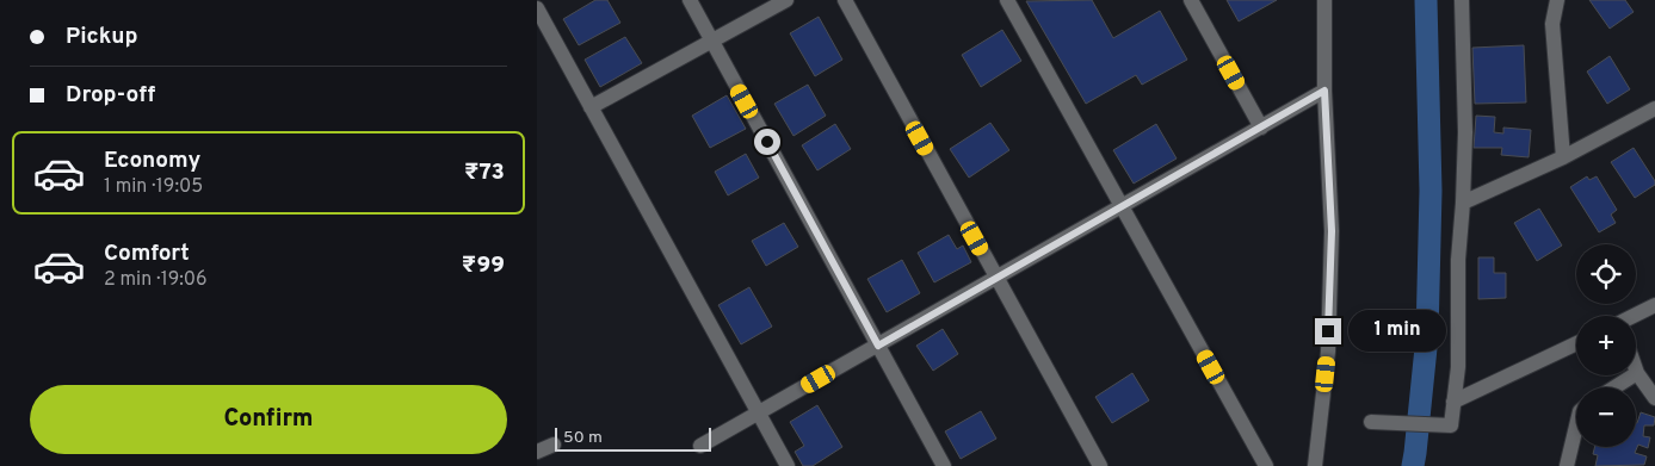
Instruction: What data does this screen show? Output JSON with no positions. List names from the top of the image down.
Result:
{
  "scale_bar": "50 m",
  "page": {
    "banner": ["Pickup", "Drop-off"],
    "list": [
      {
        "name": "Economy",
        "note": "1 min · 19:05",
        "value": "₹73"
      },
      {
        "name": "Comfort",
        "note": "2 min · 19:06",
        "value": "₹99"
      }
    ],
    "map_buttons": ["+", "−"],
    "bubble": "1 min",
    "buttons": "Confirm",
    "scale": "50 m"
  }
}
